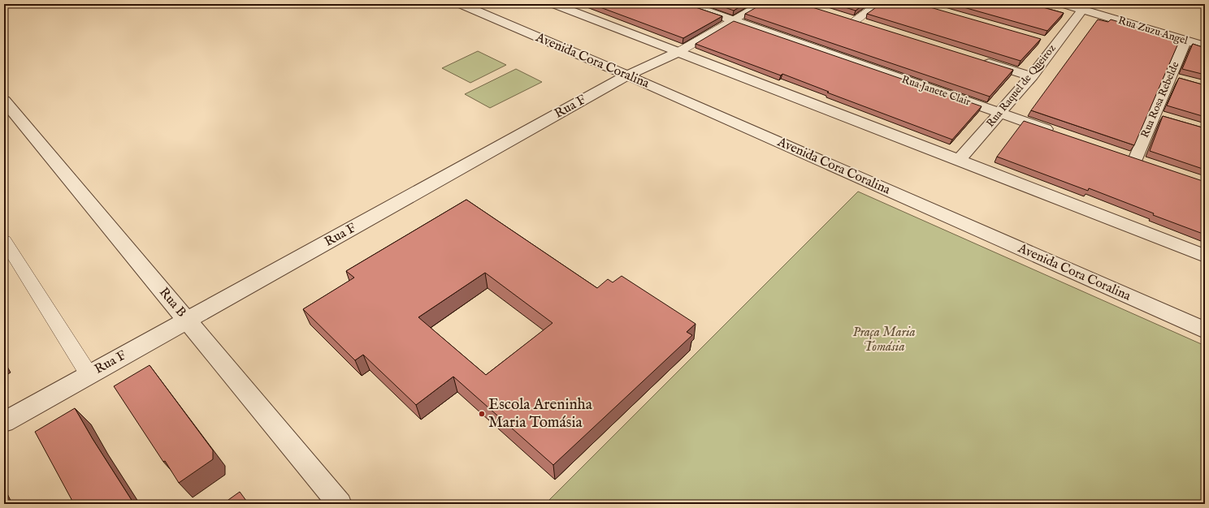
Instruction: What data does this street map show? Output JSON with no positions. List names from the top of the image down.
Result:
{
  "streets": {
    "street": [
      "Rua Zuzu Angel",
      "Avenida Cora Coralina",
      "Rua Raquel de Queiroz",
      "Rua Janete Clair",
      "Rua Rosa Rebelde",
      "Rua F",
      "Rua B"
    ]
  },
  "crossings": [
    ["Rua Zuzu Angel", "Rua Raquel de Queiroz"],
    ["Rua Zuzu Angel", "Rua Rosa Rebelde"],
    ["Avenida Cora Coralina", "Rua F"],
    ["Rua Raquel de Queiroz", "Rua Janete Clair"],
    ["Rua F", "Rua B"]
  ],
  "parks": ["Praça Maria Tomásia"],
  "places": ["Escola Areninha Maria Tomásia"]
}
